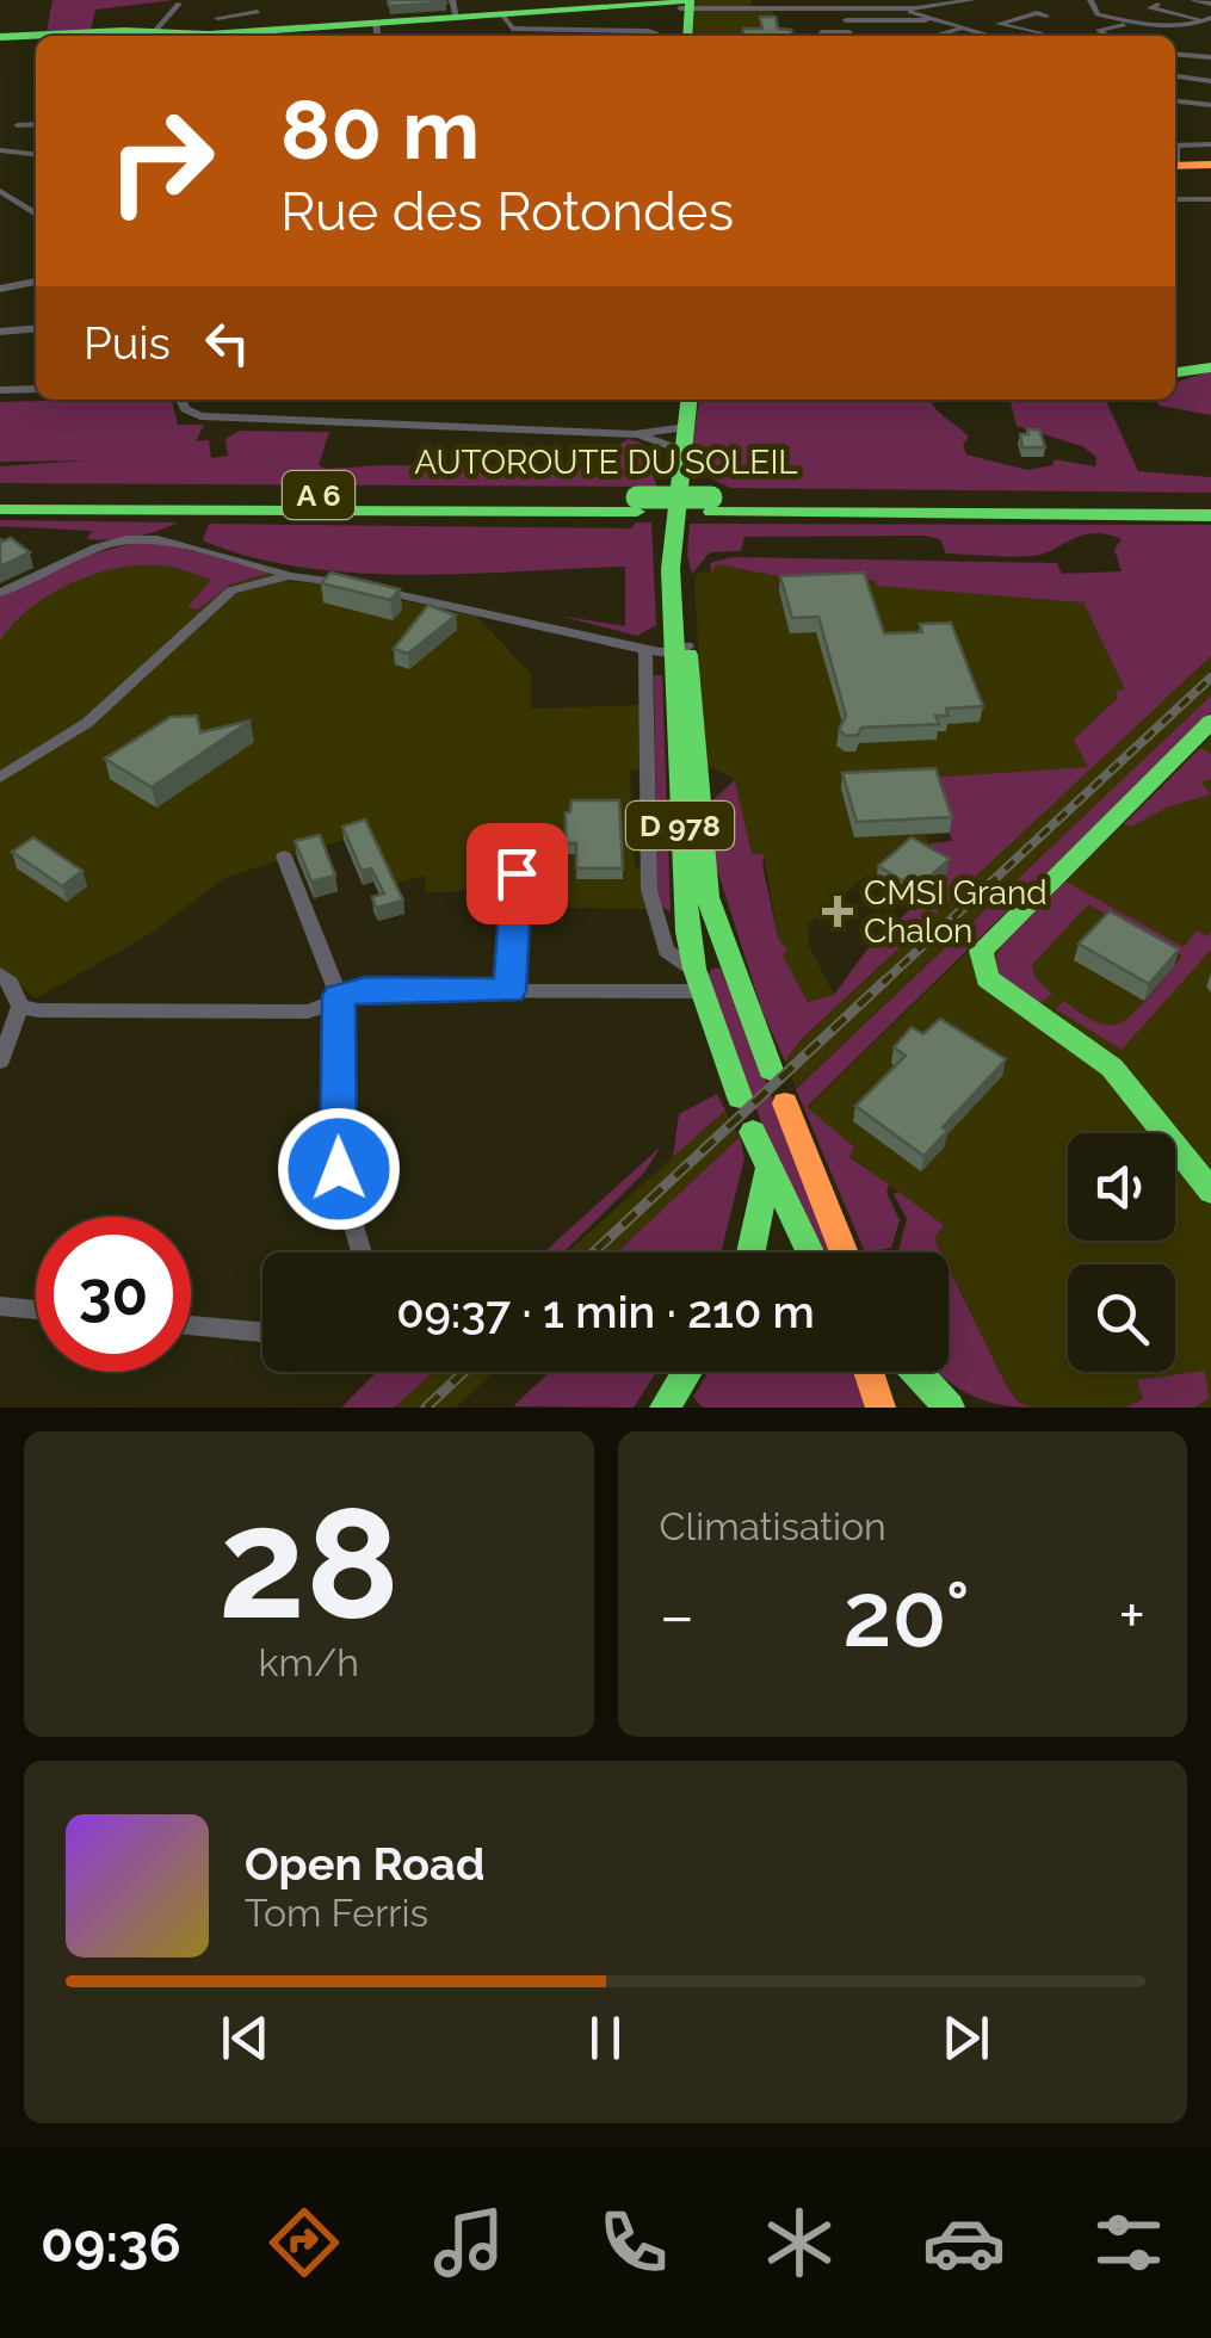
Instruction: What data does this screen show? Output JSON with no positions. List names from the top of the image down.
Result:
{
  "streets": {
    "main road": ["AUTOROUTE DU SOLEIL", "A 6", "D 978"]
  },
  "places": {
    "health": ["CMSI Grand Chalon"]
  },
  "page": {
    "turn": ["80 m", "Rue des Rotondes"],
    "then": "Puis",
    "limit": "30",
    "trip": "09:37 · 1 min · 210 m",
    "tile": [
      ["28", "km/h"],
      "Climatisation"
    ],
    "heat": ["−", "20°", "+"],
    "song": ["Open Road", "Tom Ferris"],
    "tabs": "09:36"
  }
}
